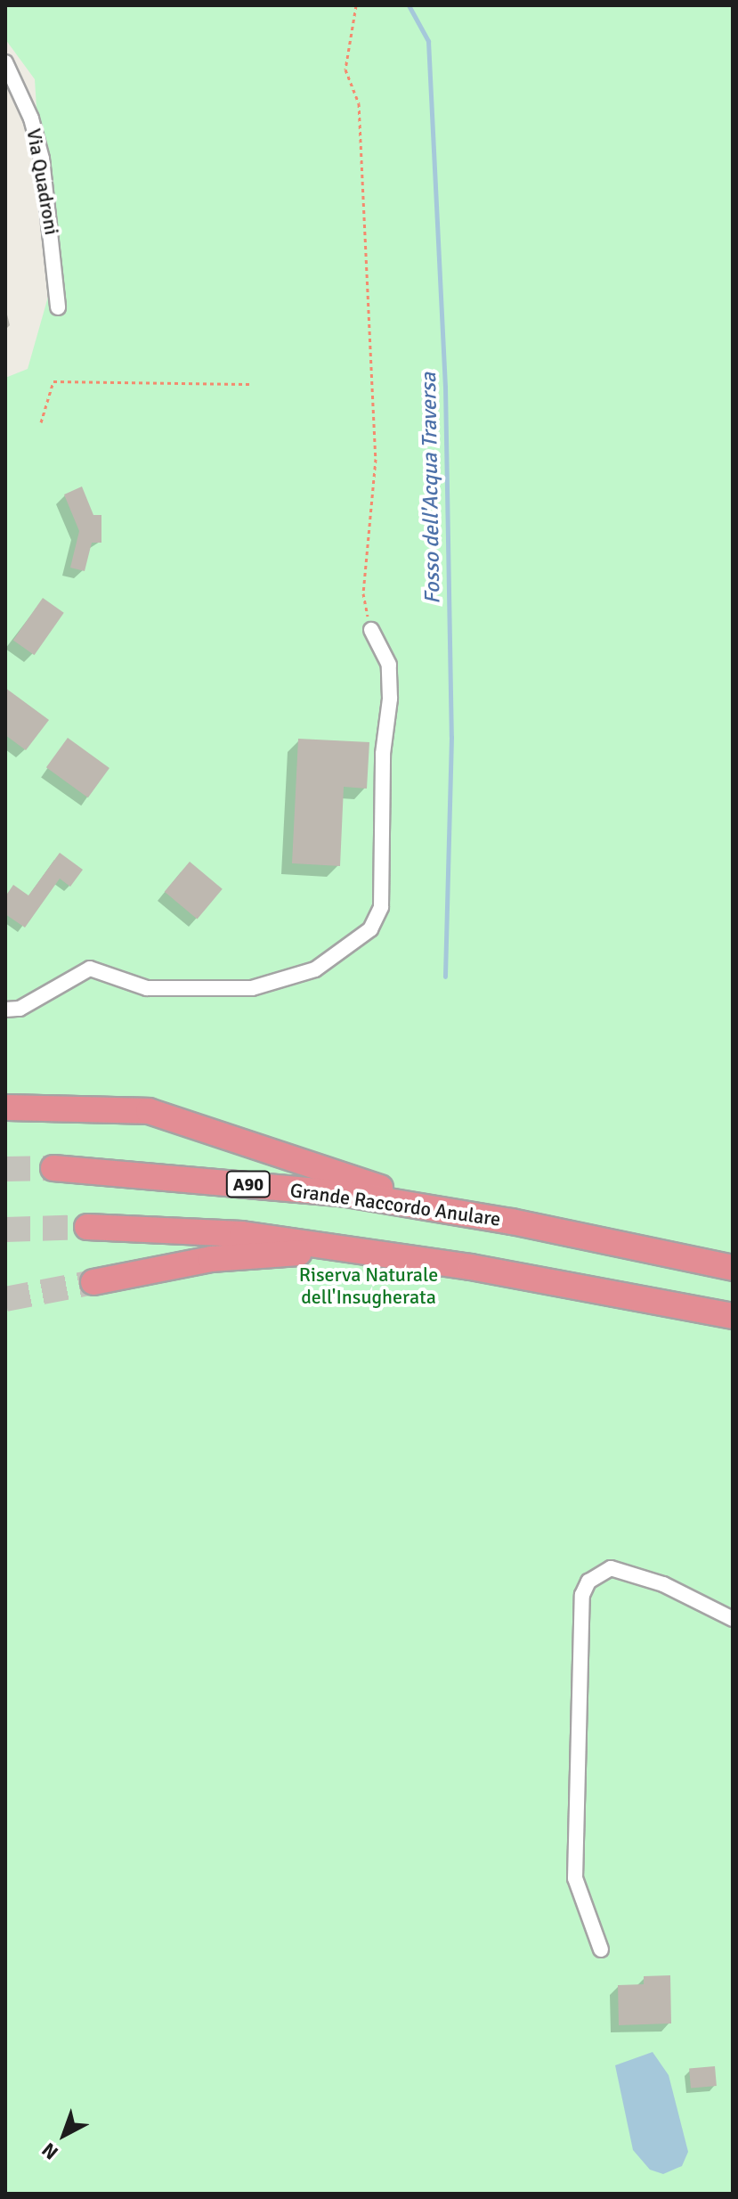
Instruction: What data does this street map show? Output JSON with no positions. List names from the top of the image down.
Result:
{
  "streets": {
    "highway": ["A90", "Grande Raccordo Anulare"],
    "street": ["Via Quadroni"]
  },
  "water": ["Fosso dell'Acqua Traversa"],
  "parks": ["Riserva Naturale dell'Insugherata"],
  "north": "bottom left"
}
